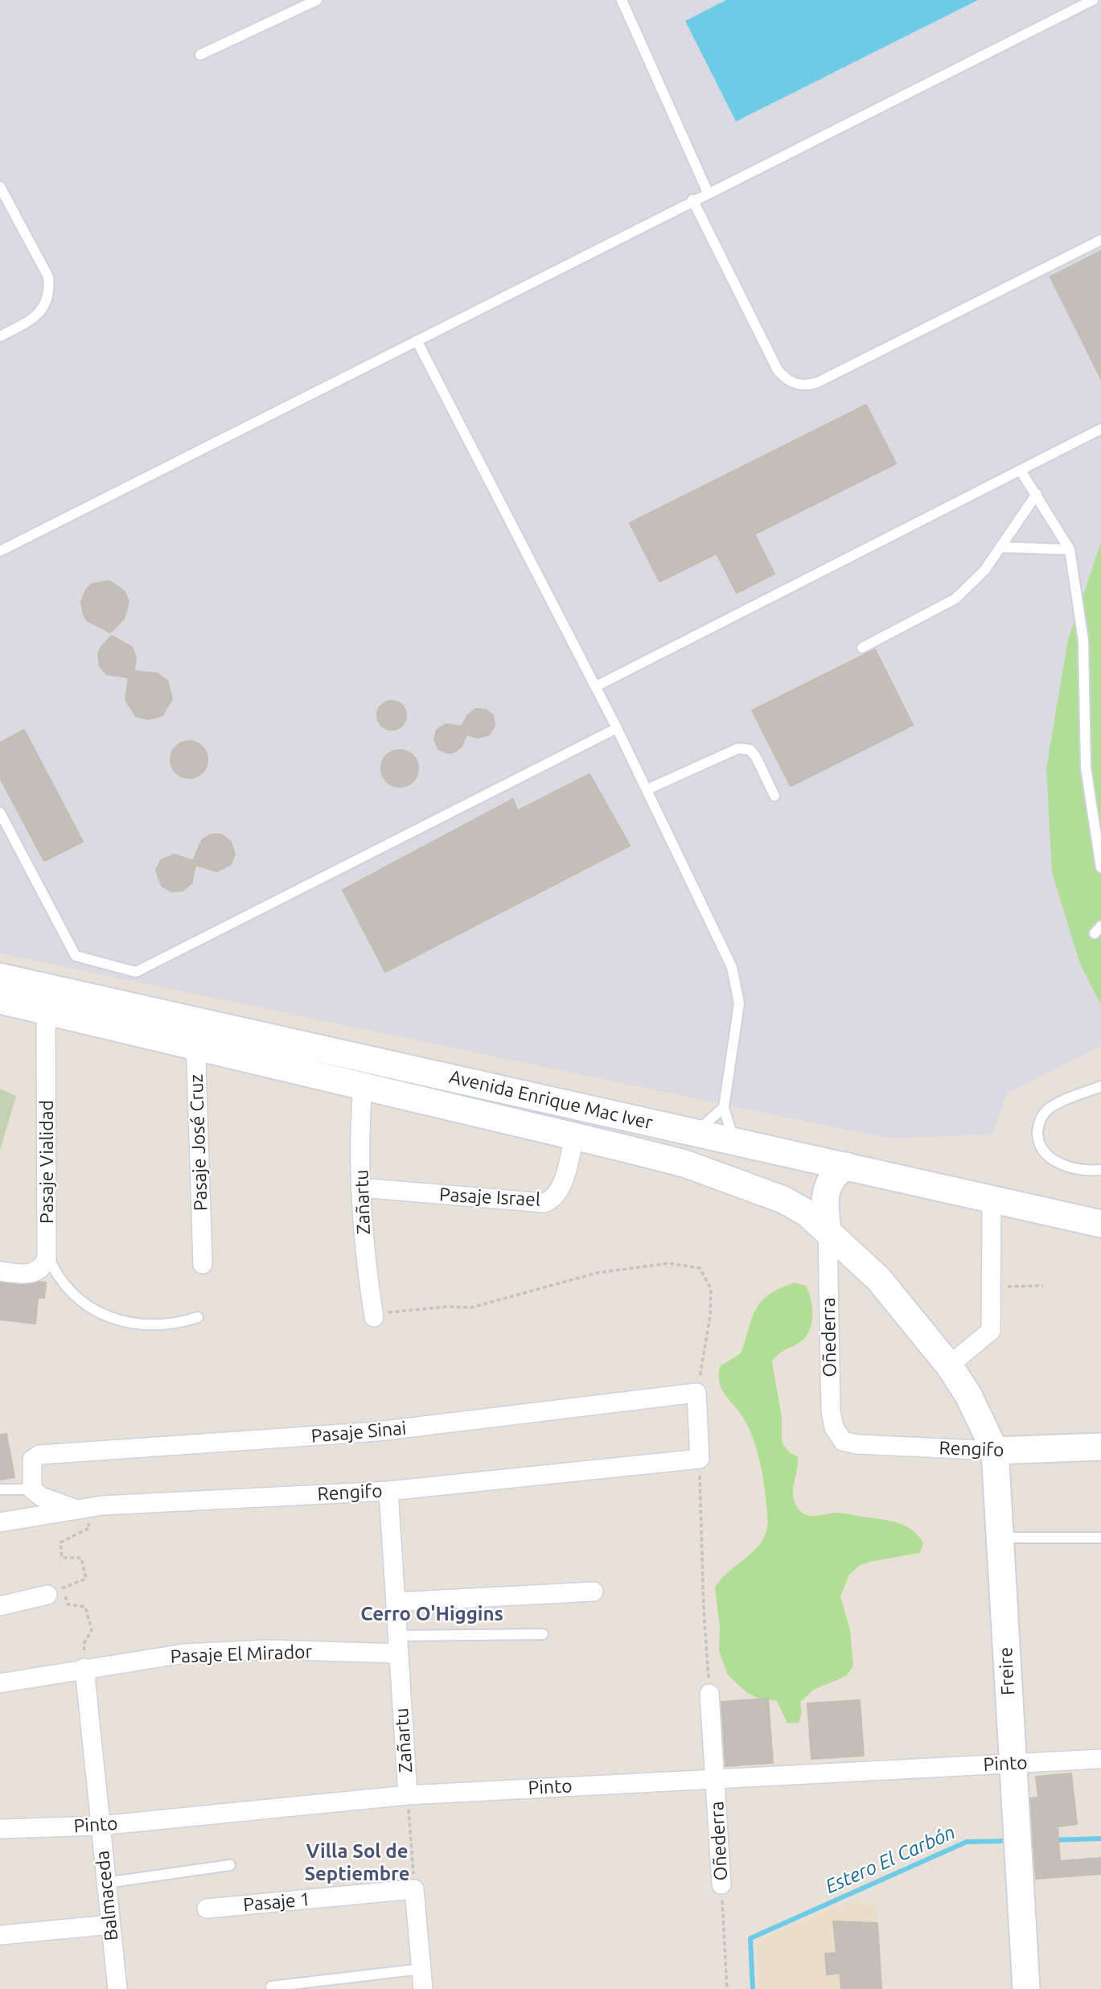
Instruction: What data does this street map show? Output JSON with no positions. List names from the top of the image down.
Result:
{
  "streets": {
    "main road": ["Avenida Enrique Mac Iver", "Rengifo", "Freire"],
    "street": [
      "Pasaje José Cruz",
      "Pasaje Vialidad",
      "Pasaje Israel",
      "Zañartu",
      "Oñederra",
      "Pasaje Sinai",
      "Pasaje El Mirador",
      "Pinto",
      "Balmaceda",
      "Pasaje 1"
    ]
  },
  "crossings": [
    ["Avenida Enrique Mac Iver", "Pasaje José Cruz"],
    ["Avenida Enrique Mac Iver", "Pasaje Vialidad"],
    ["Avenida Enrique Mac Iver", "Pasaje Israel"],
    ["Avenida Enrique Mac Iver", "Zañartu"],
    ["Avenida Enrique Mac Iver", "Oñederra"],
    ["Avenida Enrique Mac Iver", "Freire"],
    ["Pasaje Israel", "Zañartu"],
    ["Zañartu", "Rengifo"],
    ["Zañartu", "Pasaje El Mirador"],
    ["Zañartu", "Pinto"],
    ["Zañartu", "Pasaje 1"],
    ["Oñederra", "Rengifo"],
    ["Oñederra", "Freire"],
    ["Oñederra", "Pinto"],
    ["Rengifo", "Freire"],
    ["Pasaje El Mirador", "Balmaceda"],
    ["Freire", "Pinto"],
    ["Pinto", "Balmaceda"]
  ],
  "districts": ["Cerro O'Higgins", "Villa Sol de Septiembre"],
  "water": ["Estero El Carbón"]
}
